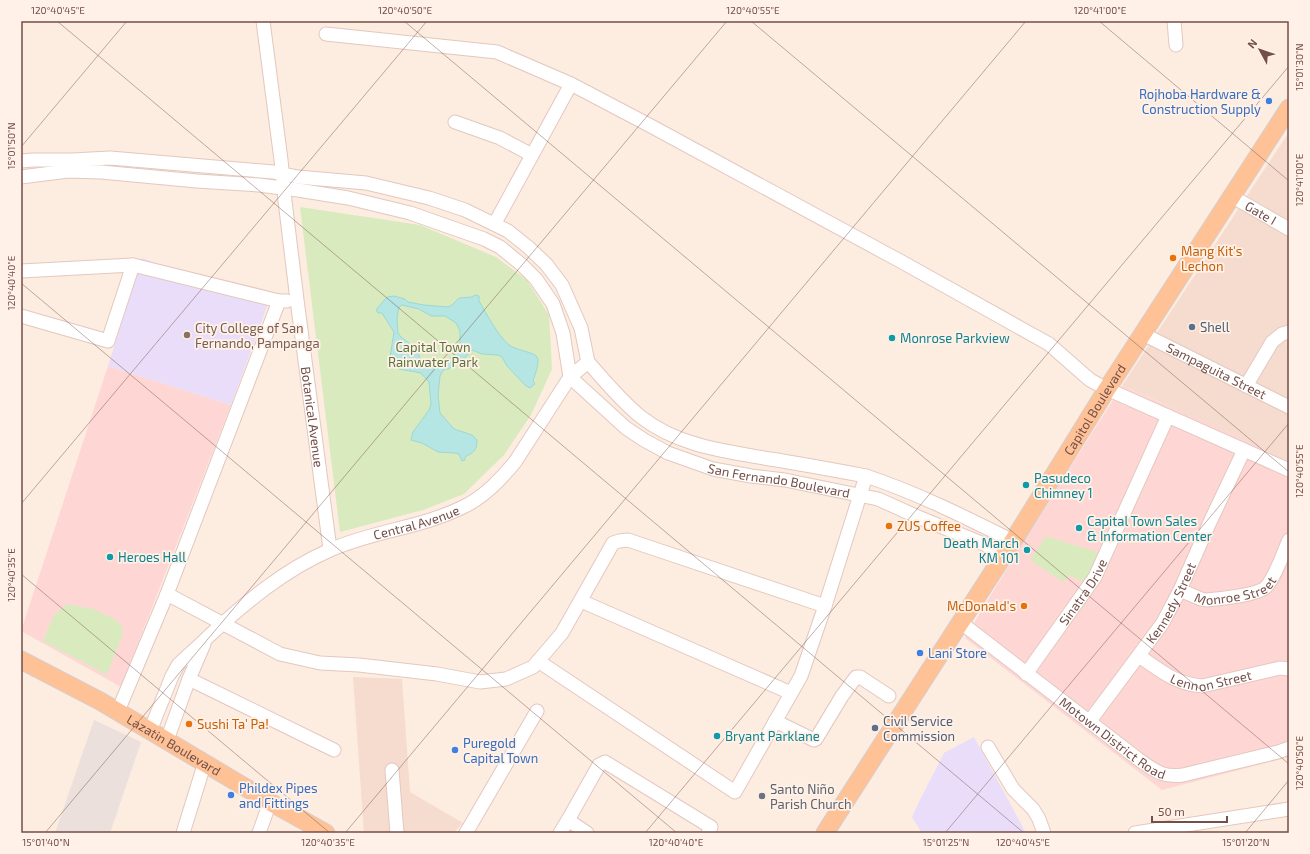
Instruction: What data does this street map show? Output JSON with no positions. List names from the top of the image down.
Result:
{
  "streets": {
    "main road": ["Capitol Boulevard", "Lazatin Boulevard"],
    "street": [
      "Gate I",
      "Sampaguita Street",
      "Botanical Avenue",
      "San Fernando Boulevard",
      "Central Avenue",
      "Monroe Street",
      "Sinatra Drive",
      "Kennedy Street",
      "Lennon Street",
      "Motown District Road"
    ]
  },
  "crossings": [
    ["Gate I", "Capitol Boulevard"],
    ["Sampaguita Street", "Capitol Boulevard"],
    ["Capitol Boulevard", "San Fernando Boulevard"],
    ["Capitol Boulevard", "Motown District Road"],
    ["Botanical Avenue", "Central Avenue"],
    ["San Fernando Boulevard", "Central Avenue"],
    ["Central Avenue", "Lazatin Boulevard"],
    ["Monroe Street", "Kennedy Street"],
    ["Sinatra Drive", "Motown District Road"],
    ["Kennedy Street", "Lennon Street"],
    ["Kennedy Street", "Motown District Road"]
  ],
  "parks": ["Capital Town Rainwater Park"],
  "places": [
    "Rojhoba Hardware & Construction Supply",
    "Mang Kit's Lechon",
    "Shell",
    "City College of San Fernando, Pampanga",
    "Monrose Parkview",
    "Pasudeco Chimney 1",
    "ZUS Coffee",
    "Capital Town Sales & Information Center",
    "Death March KM 101",
    "Heroes Hall",
    "McDonald's",
    "Lani Store",
    "Sushi Ta' Pa!",
    "Civil Service Commission",
    "Bryant Parklane",
    "Puregold Capital Town",
    "Phildex Pipes and Fittings",
    "Santo Niño Parish Church"
  ],
  "scale_bar": "50 m",
  "north": "top left",
  "coordinates": [
    "120°40'45\"E",
    "120°40'50\"E",
    "120°40'55\"E",
    "120°41'00\"E",
    "15°01'30\"N",
    "15°01'50\"N",
    "120°40'40\"E",
    "120°40'35\"E",
    "15°01'40\"N",
    "15°01'25\"N",
    "15°01'20\"N"
  ]
}
